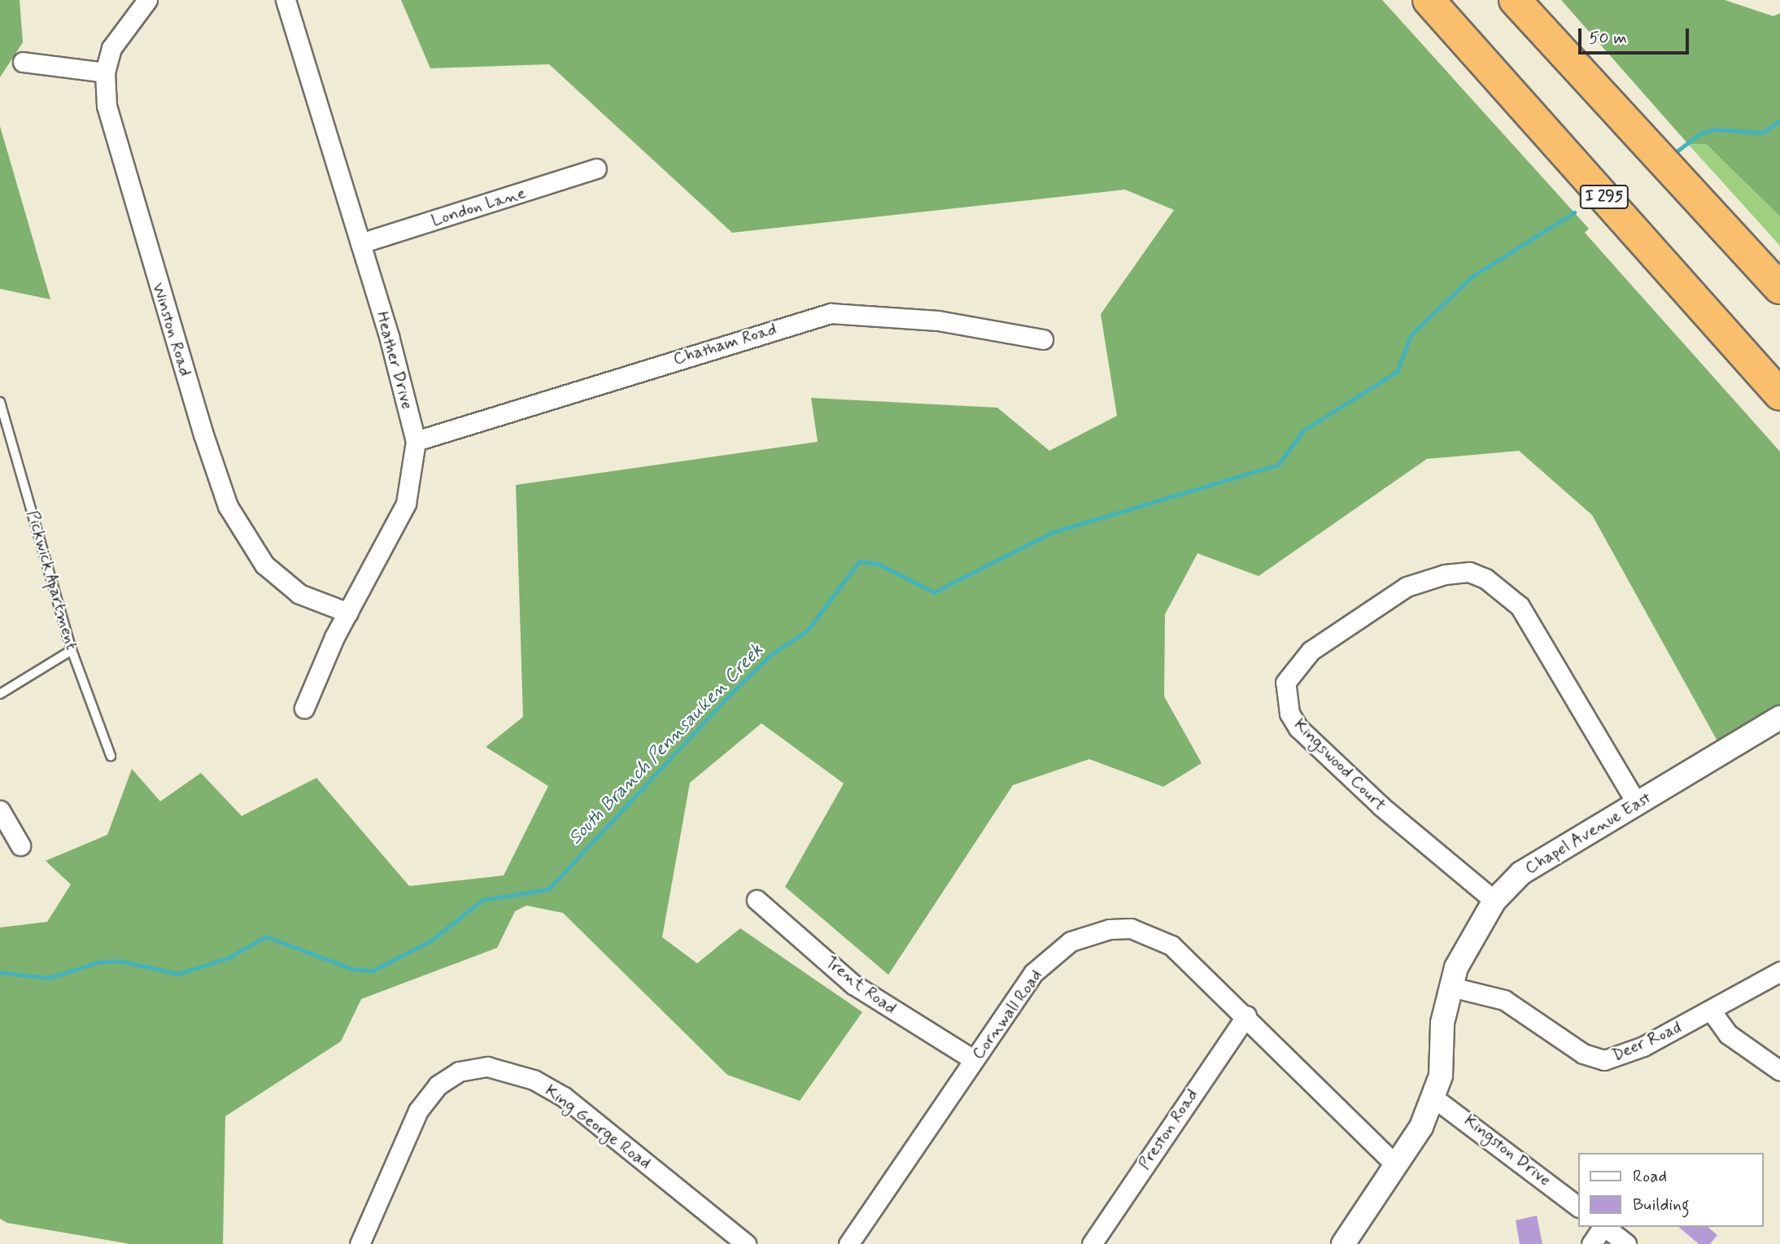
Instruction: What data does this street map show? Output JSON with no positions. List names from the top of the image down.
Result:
{
  "streets": {
    "highway": ["I 295"],
    "street": [
      "London Lane",
      "Winston Road",
      "Chatham Road",
      "Heather Drive",
      "Kingswood Court",
      "Chapel Avenue East",
      "Trent Road",
      "Cornwall Road",
      "Deer Road",
      "King George Road",
      "Preston Road",
      "Kingston Drive"
    ],
    "lane": ["Pickwick Apartment"]
  },
  "crossings": [
    ["London Lane", "Heather Drive"],
    ["Winston Road", "Heather Drive"],
    ["Chatham Road", "Heather Drive"],
    ["Kingswood Court", "Chapel Avenue East"],
    ["Chapel Avenue East", "Cornwall Road"],
    ["Chapel Avenue East", "Deer Road"],
    ["Chapel Avenue East", "Kingston Drive"],
    ["Trent Road", "Cornwall Road"],
    ["Cornwall Road", "Preston Road"]
  ],
  "water": ["South Branch Pennsauken Creek"],
  "legend": ["Road", "Building"],
  "scale_bar": "50 m"
}
